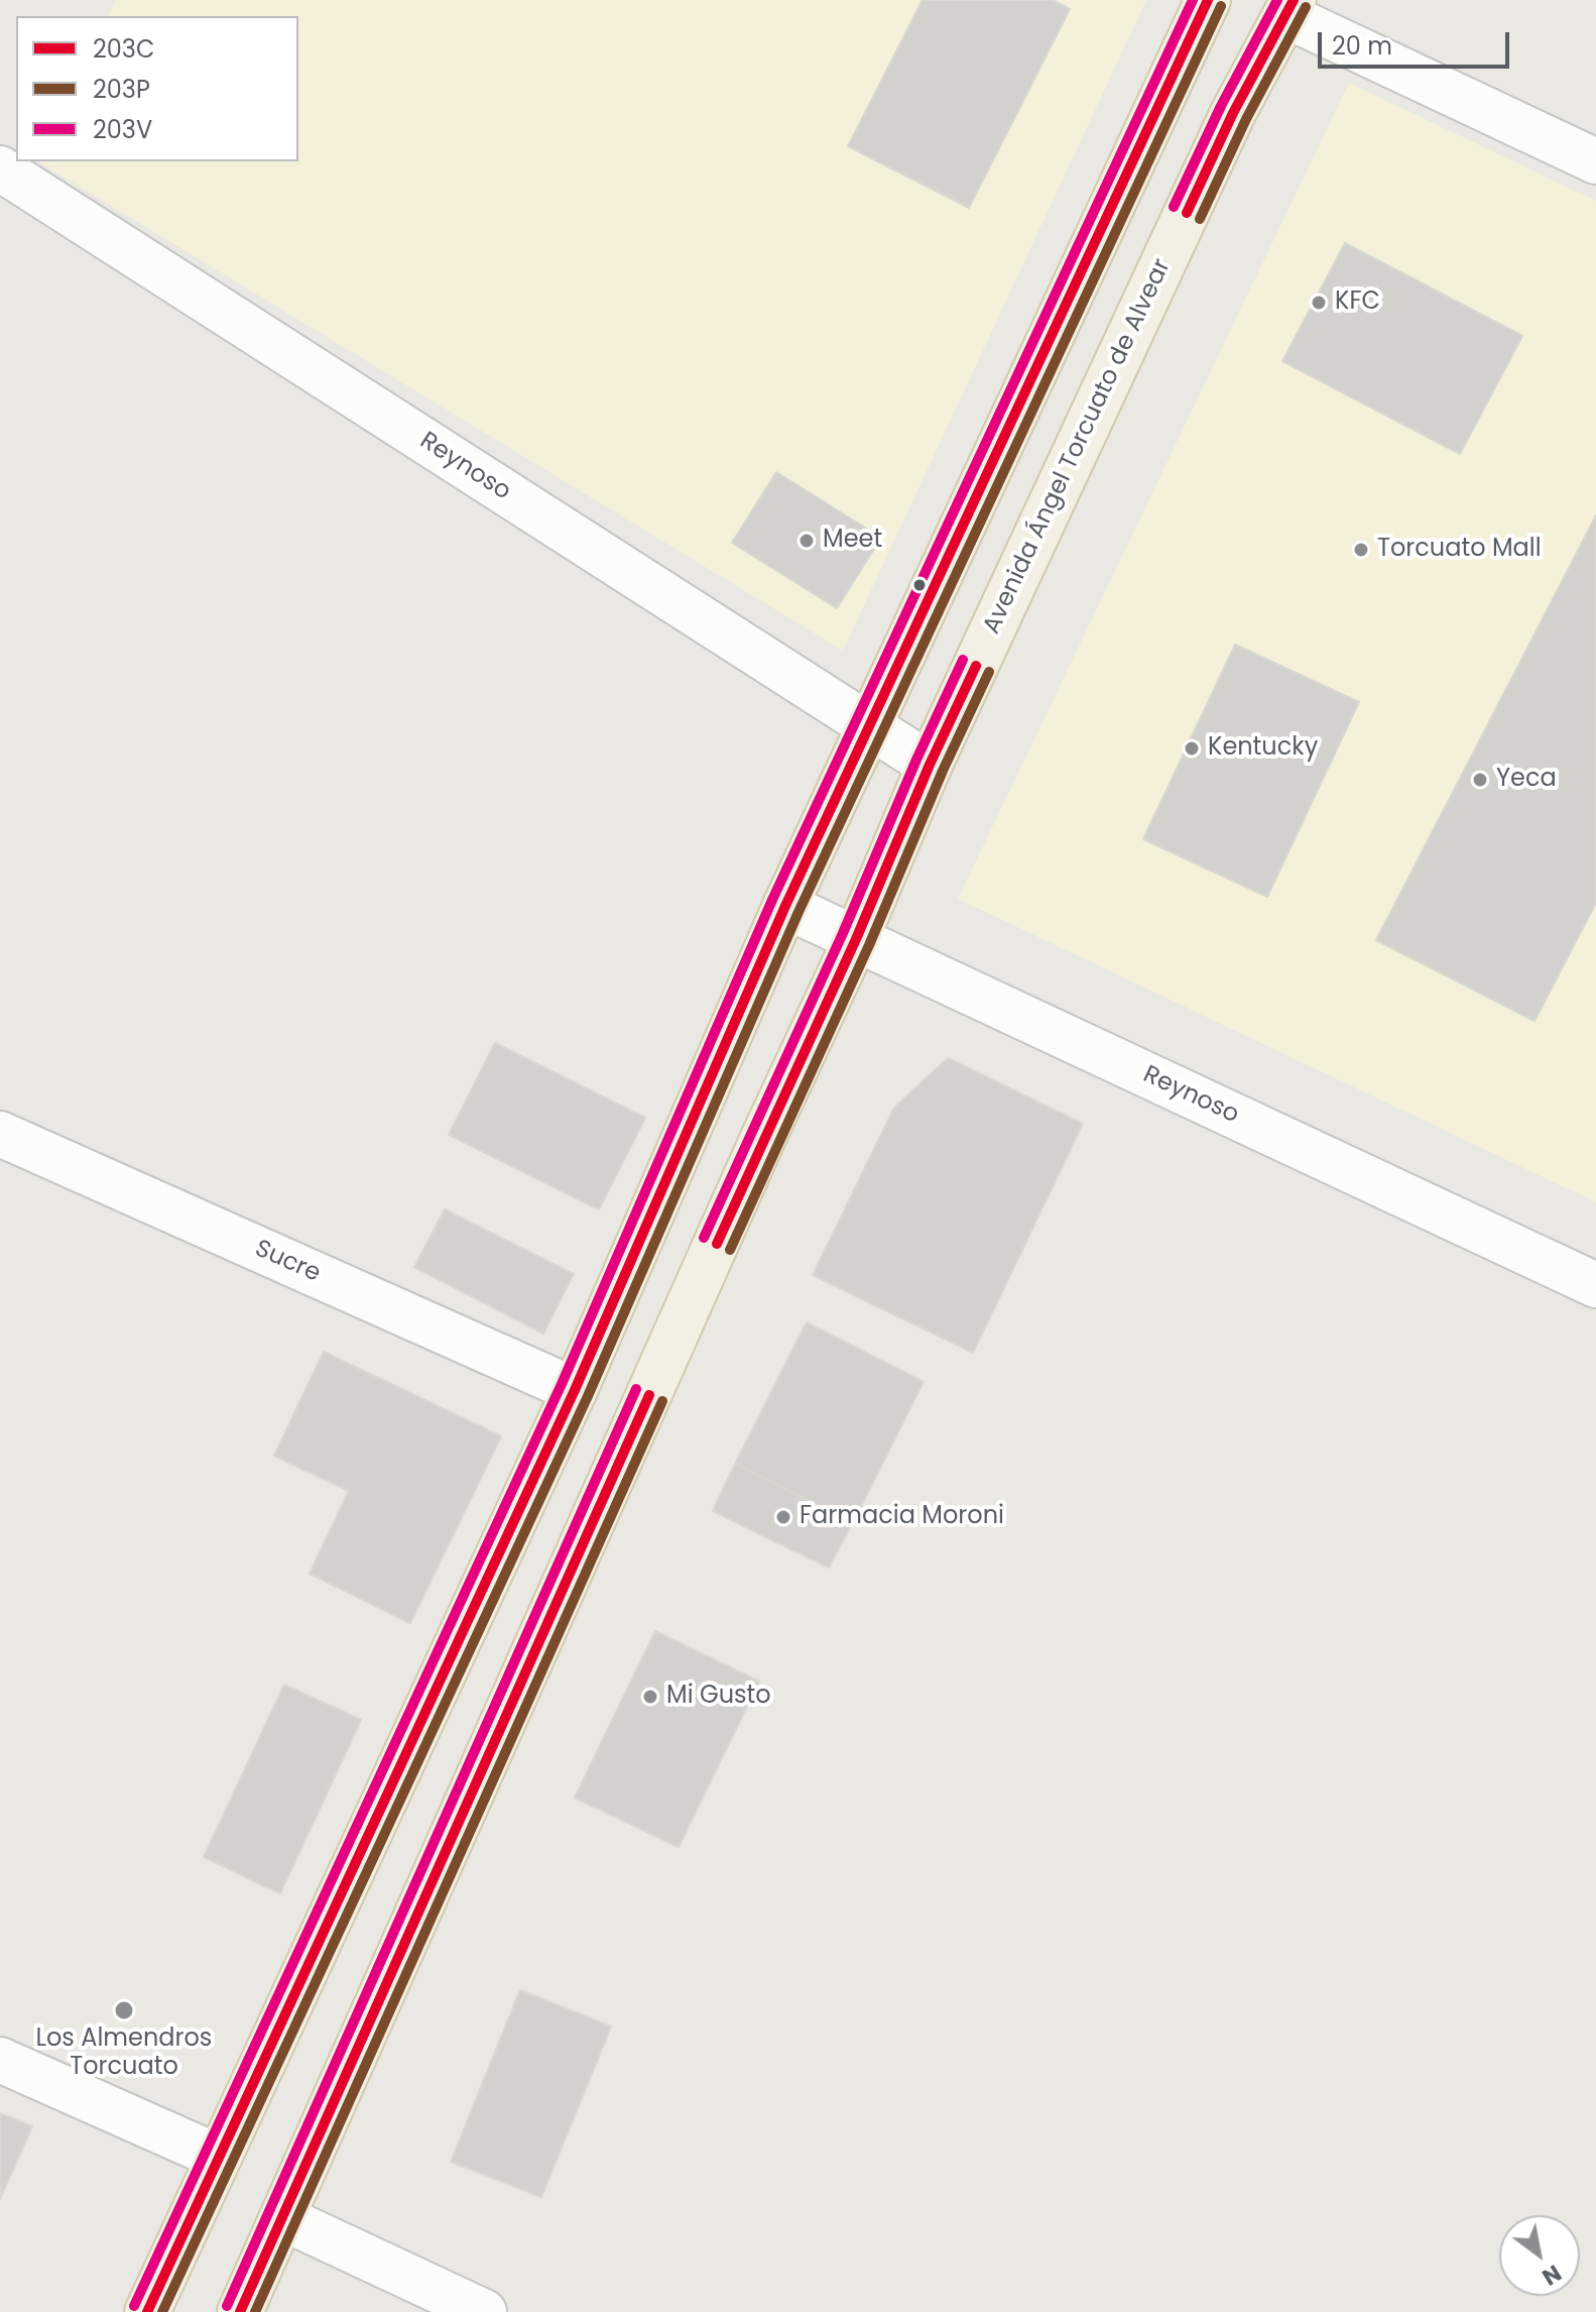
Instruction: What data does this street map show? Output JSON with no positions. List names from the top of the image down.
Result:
{
  "streets": {
    "main road": ["Avenida Ángel Torcuato de Alvear"],
    "street": ["Reynoso", "Sucre"]
  },
  "crossings": [
    ["Avenida Ángel Torcuato de Alvear", "Reynoso"]
  ],
  "places": [
    "KFC",
    "Meet",
    "Torcuato Mall",
    "Kentucky",
    "Yeca",
    "Farmacia Moroni",
    "Mi Gusto",
    "Los Almendros Torcuato"
  ],
  "lines": ["transit line 203C", "transit line 203V", "transit line 203P"],
  "legend": ["203C", "203P", "203V"],
  "scale_bar": "20 m",
  "north": "bottom right"
}
